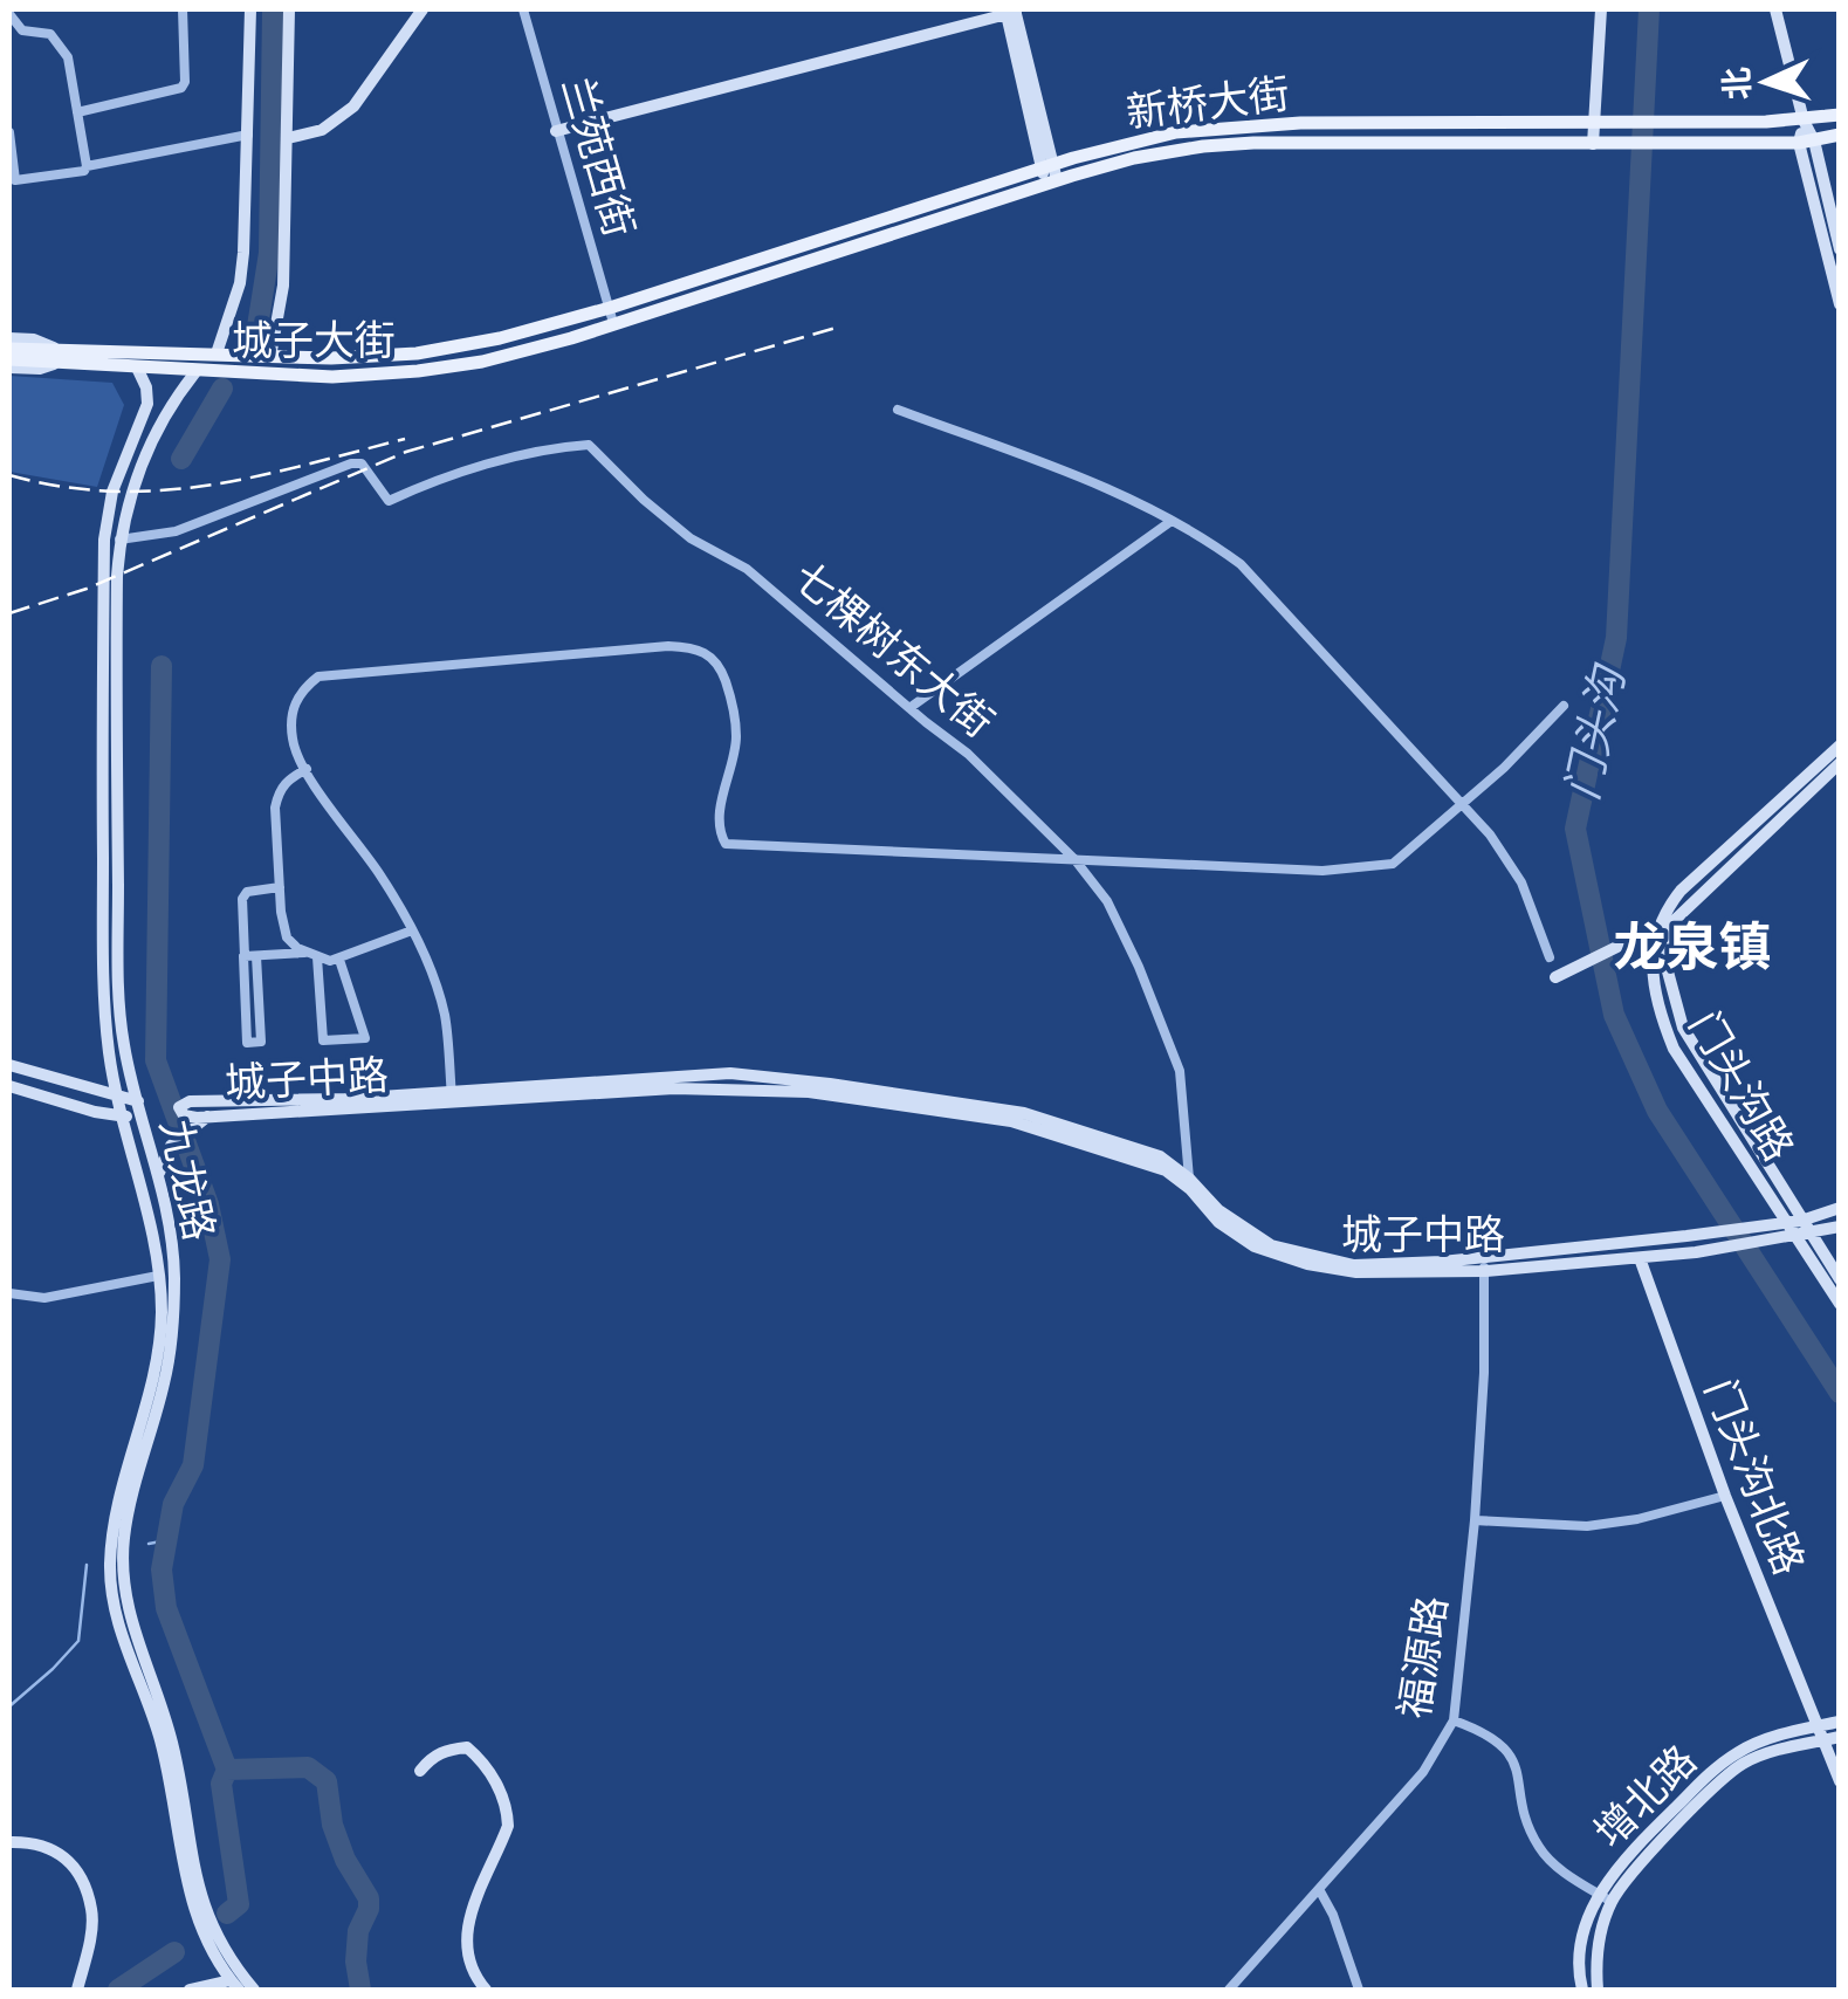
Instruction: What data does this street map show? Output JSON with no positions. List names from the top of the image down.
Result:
{
  "streets": {
    "main road": ["新桥大街", "城子大街"],
    "street": [
      "兰苑西街",
      "七棵树东大街",
      "城子中路",
      "门头沟路",
      "九龙路",
      "门头沟北路",
      "福源路",
      "增北路"
    ]
  },
  "crossings": [
    ["新桥大街", "兰苑西街"],
    ["新桥大街", "城子大街"],
    ["兰苑西街", "城子大街"],
    ["城子大街", "九龙路"],
    ["七棵树东大街", "城子中路"],
    ["七棵树东大街", "九龙路"],
    ["城子中路", "门头沟路"],
    ["城子中路", "门头沟北路"],
    ["城子中路", "福源路"],
    ["门头沟北路", "增北路"]
  ],
  "districts": ["龙泉镇"],
  "water": ["门头沟"],
  "north": "left"
}
